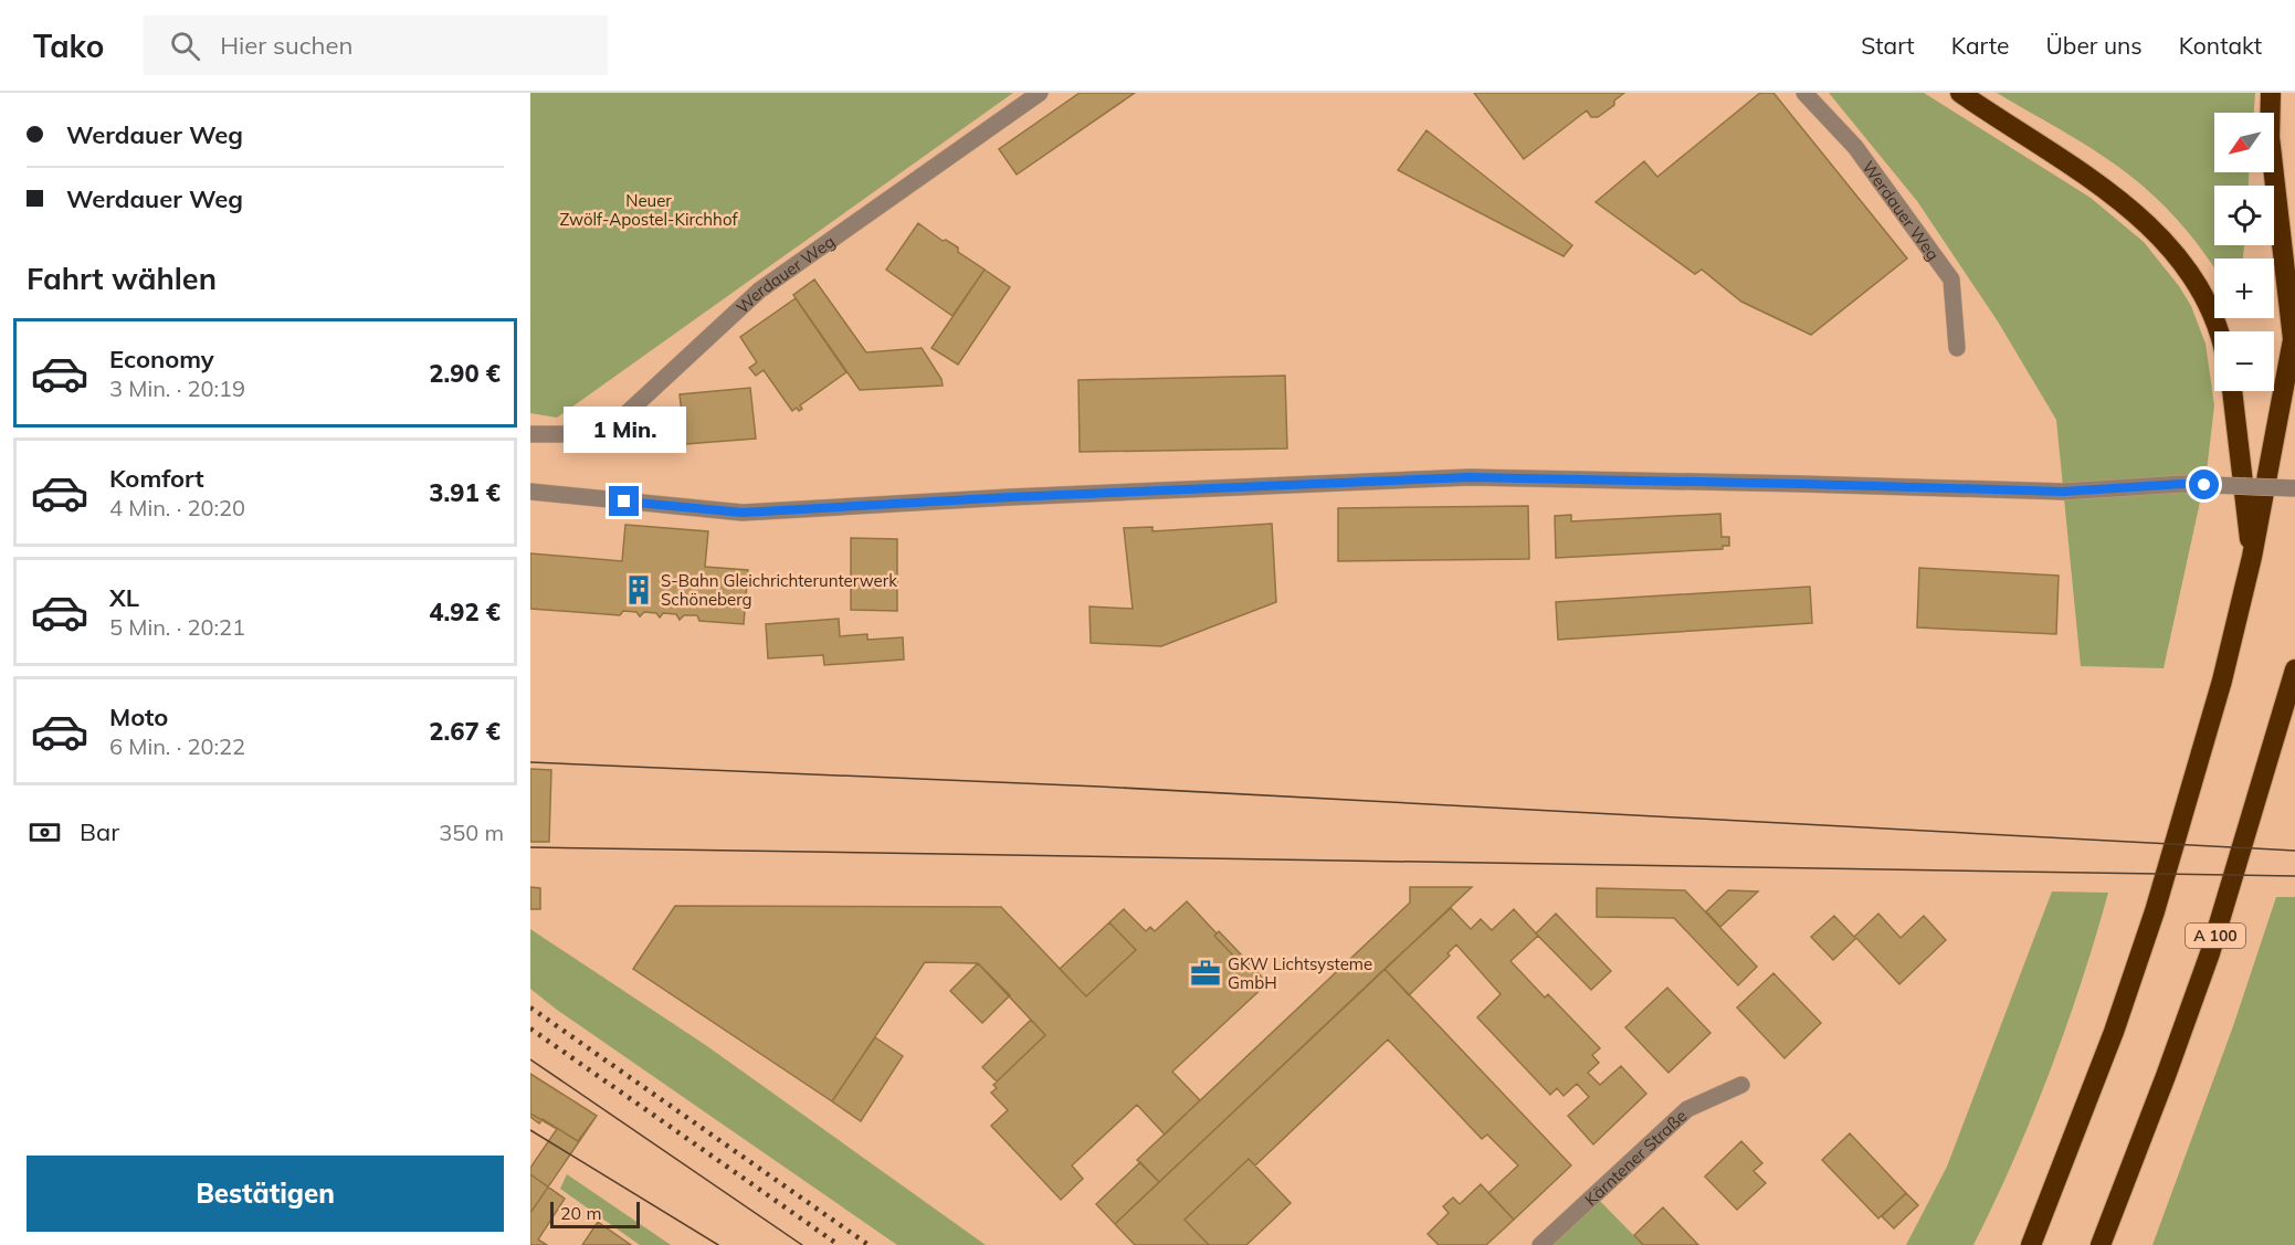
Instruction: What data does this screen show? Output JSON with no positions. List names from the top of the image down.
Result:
{
  "streets": {
    "highway": ["A 100"],
    "street": ["Werdauer Weg", "Kärntener Straße"]
  },
  "parks": ["Neuer Zwölf-Apostel-Kirchhof"],
  "places": {
    "building": ["S-Bahn Gleichrichterunterwerk Schöneberg"],
    "office": ["GKW Lichtsysteme GmbH"]
  },
  "scale_bar": "20 m",
  "north": "bottom left",
  "page": {
    "header": "Tako",
    "search": "Hier suchen",
    "nav": [
      "Start",
      "Karte",
      "Über uns",
      "Kontakt"
    ],
    "banner": ["Werdauer Weg", "Werdauer Weg"],
    "map_buttons": ["+", "−"],
    "heading": "Fahrt wählen",
    "list": [
      {
        "name": "Economy",
        "note": "3 Min. · 20:19",
        "value": "2.90 €"
      },
      {
        "name": "Komfort",
        "note": "4 Min. · 20:20",
        "value": "3.91 €"
      },
      {
        "name": "XL",
        "note": "5 Min. · 20:21",
        "value": "4.92 €"
      },
      {
        "name": "Moto",
        "note": "6 Min. · 20:22",
        "value": "2.67 €"
      }
    ],
    "bubble": "1 Min.",
    "pay": ["Bar", "350 m"],
    "buttons": "Bestätigen",
    "scale": "20 m"
  }
}
